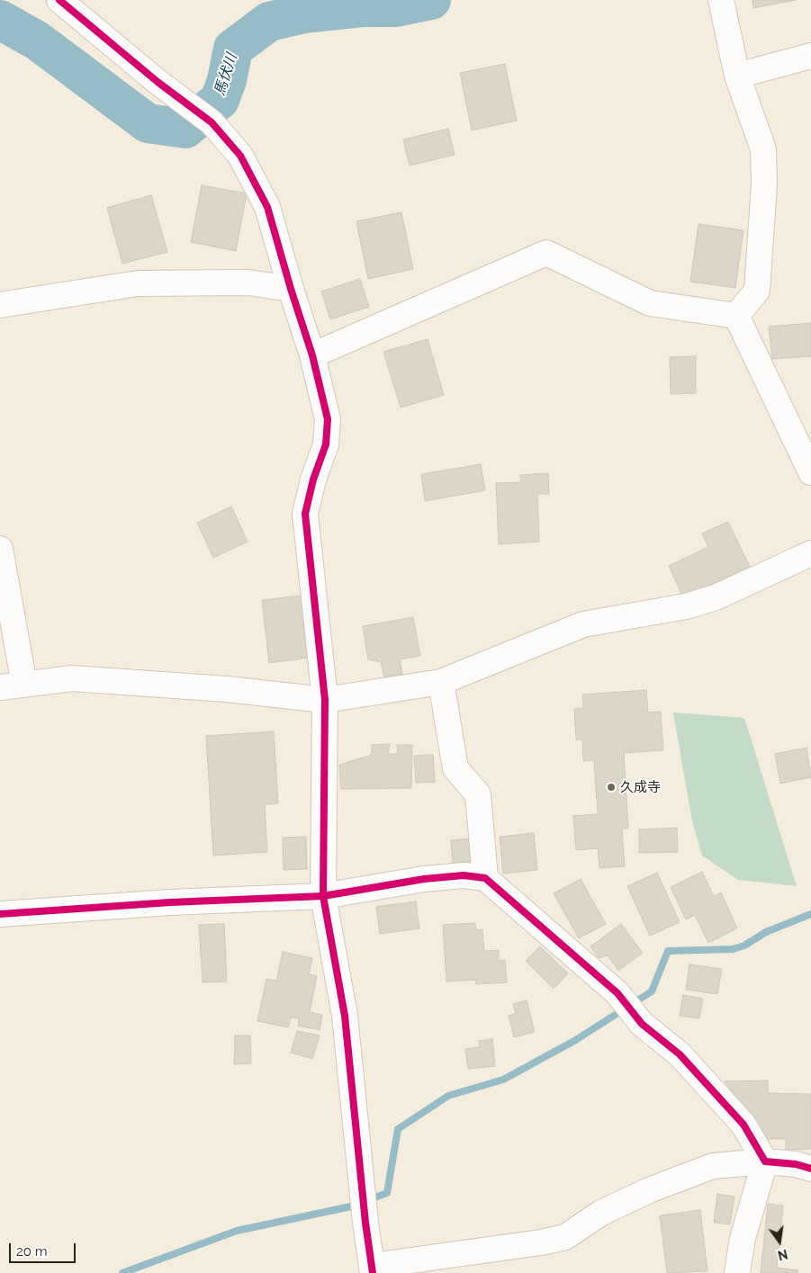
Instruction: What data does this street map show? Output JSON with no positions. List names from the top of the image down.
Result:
{
  "water": ["馬伏川"],
  "places": ["久成寺"],
  "scale_bar": "20 m",
  "north": "bottom"
}
